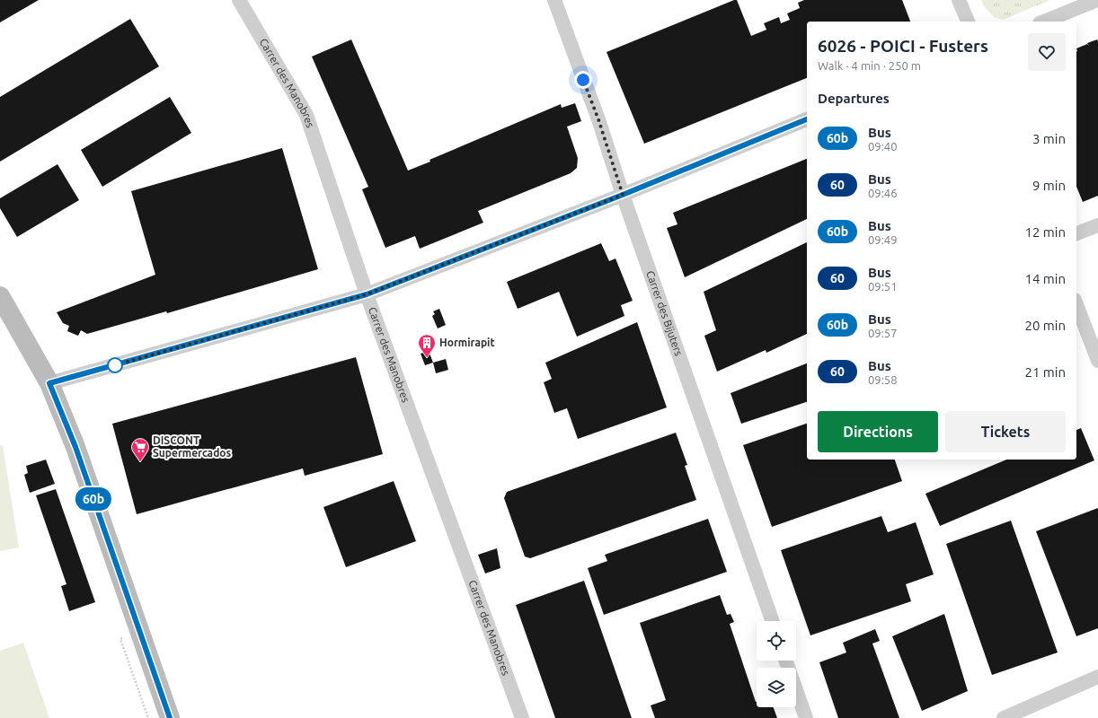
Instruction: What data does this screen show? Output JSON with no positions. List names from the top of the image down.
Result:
{
  "streets": {
    "street": ["Carrer des Manobres", "Carrer des Bijuters"]
  },
  "places": {
    "building": ["Hormirapit"],
    "supermarket": ["DISCONT Supermercados"]
  },
  "lines": ["bus line 60b"],
  "page": {
    "on_map": "60b",
    "heading": [
      ["6026 - POICI - Fusters", "Walk · 4 min · 250 m"],
      "Departures"
    ],
    "list": [
      {
        "mark": "60b",
        "name": "Bus",
        "note": "09:40",
        "value": "3 min"
      },
      {
        "mark": "60",
        "name": "Bus",
        "note": "09:46",
        "value": "9 min"
      },
      {
        "mark": "60b",
        "name": "Bus",
        "note": "09:49",
        "value": "12 min"
      },
      {
        "mark": "60",
        "name": "Bus",
        "note": "09:51",
        "value": "14 min"
      },
      {
        "mark": "60b",
        "name": "Bus",
        "note": "09:57",
        "value": "20 min"
      },
      {
        "mark": "60",
        "name": "Bus",
        "note": "09:58",
        "value": "21 min"
      }
    ],
    "buttons": ["Directions", "Tickets"]
  }
}
